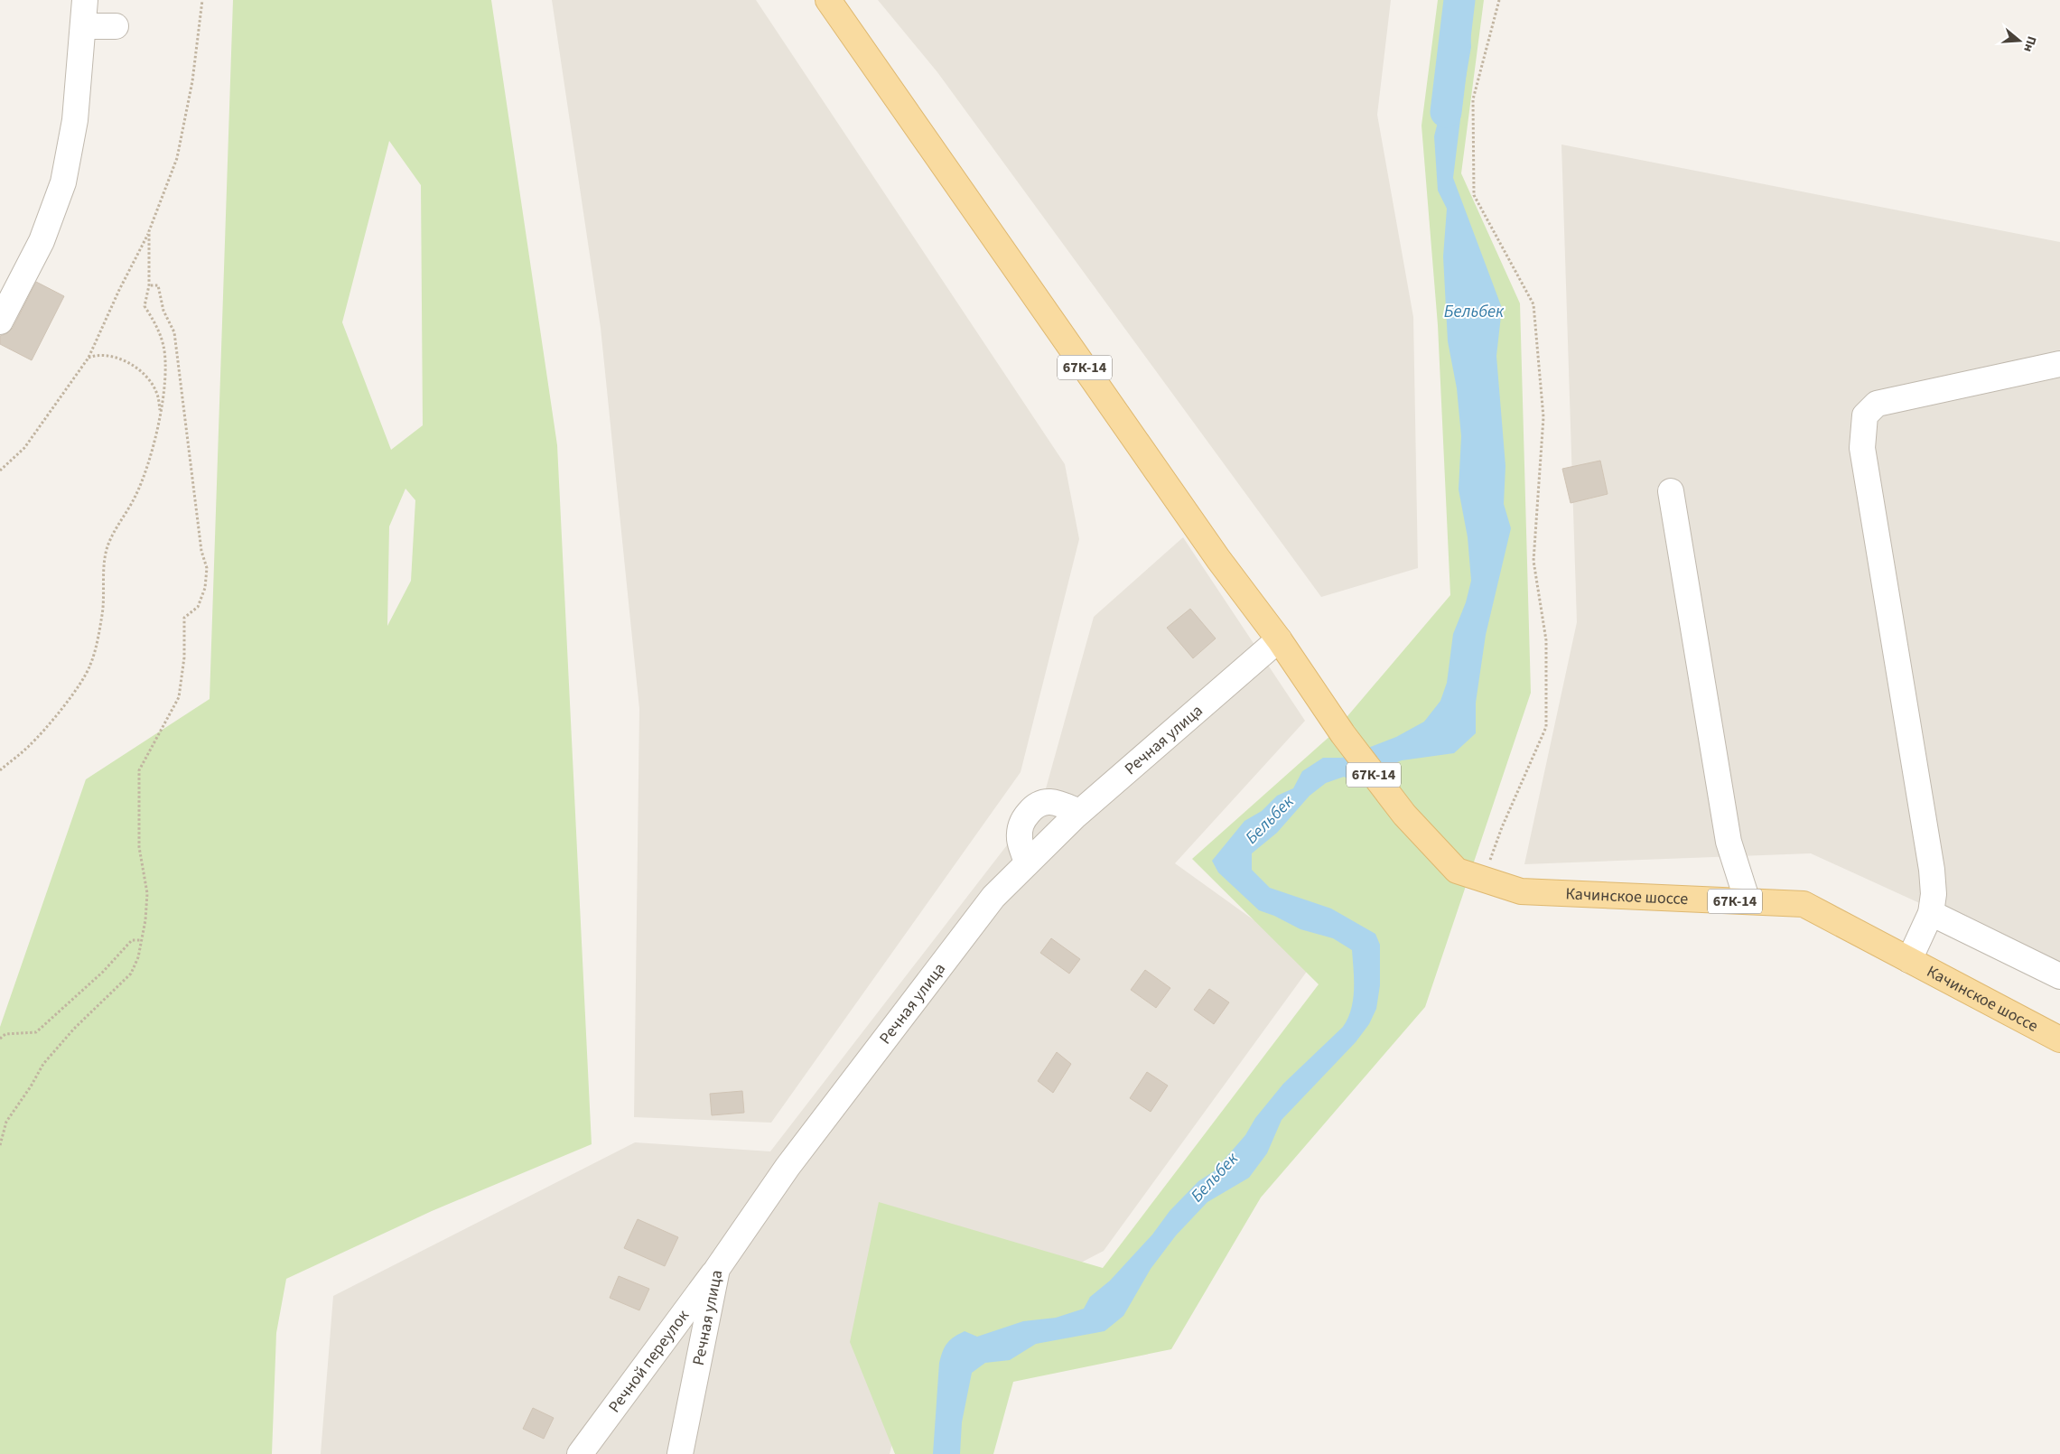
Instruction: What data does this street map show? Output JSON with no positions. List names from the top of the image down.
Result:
{
  "streets": {
    "main road": ["67К-14", "Качинское шоссе"],
    "street": ["Речная улица", "Речной переулок"]
  },
  "crossings": [
    ["67К-14", "Речная улица"],
    ["67К-14", "Качинское шоссе"],
    ["Речная улица", "Качинское шоссе"],
    ["Речная улица", "Речной переулок"]
  ],
  "water": ["Бельбек"],
  "north": "right"
}
